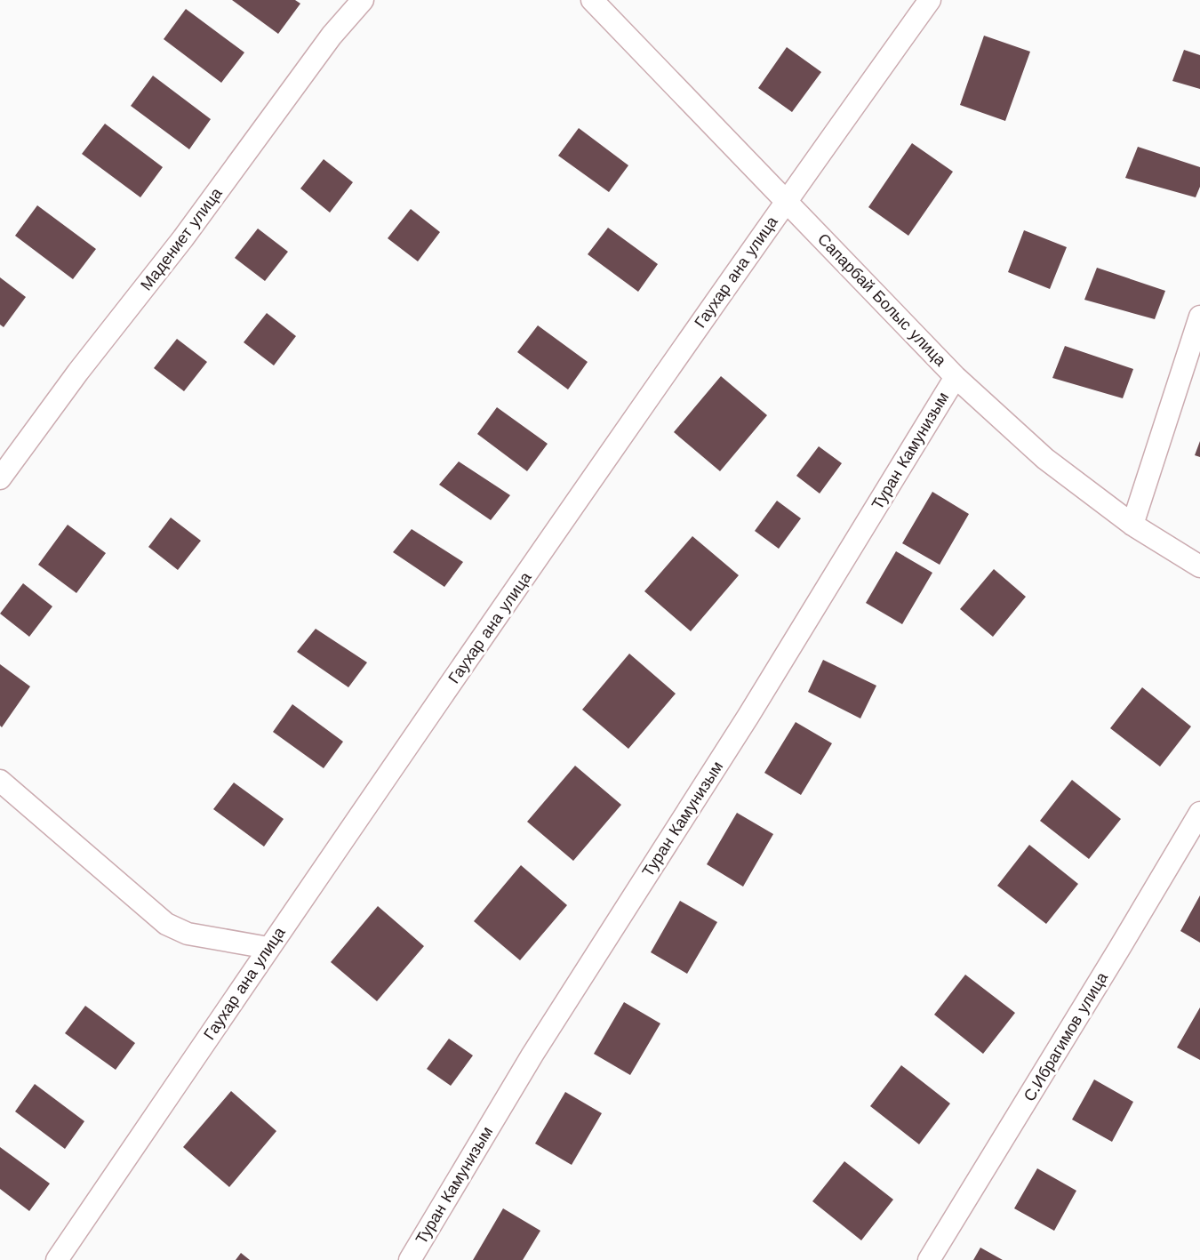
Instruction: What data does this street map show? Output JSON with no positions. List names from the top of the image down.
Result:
{
  "streets": {
    "street": [
      "Мадениет улица",
      "Гаухар ана улица",
      "Сапарбай Болыс улица",
      "Туран Камунизым",
      "С.Ибрагимов улица"
    ]
  },
  "crossings": [
    ["Гаухар ана улица", "Сапарбай Болыс улица"],
    ["Сапарбай Болыс улица", "Туран Камунизым"]
  ]
}
